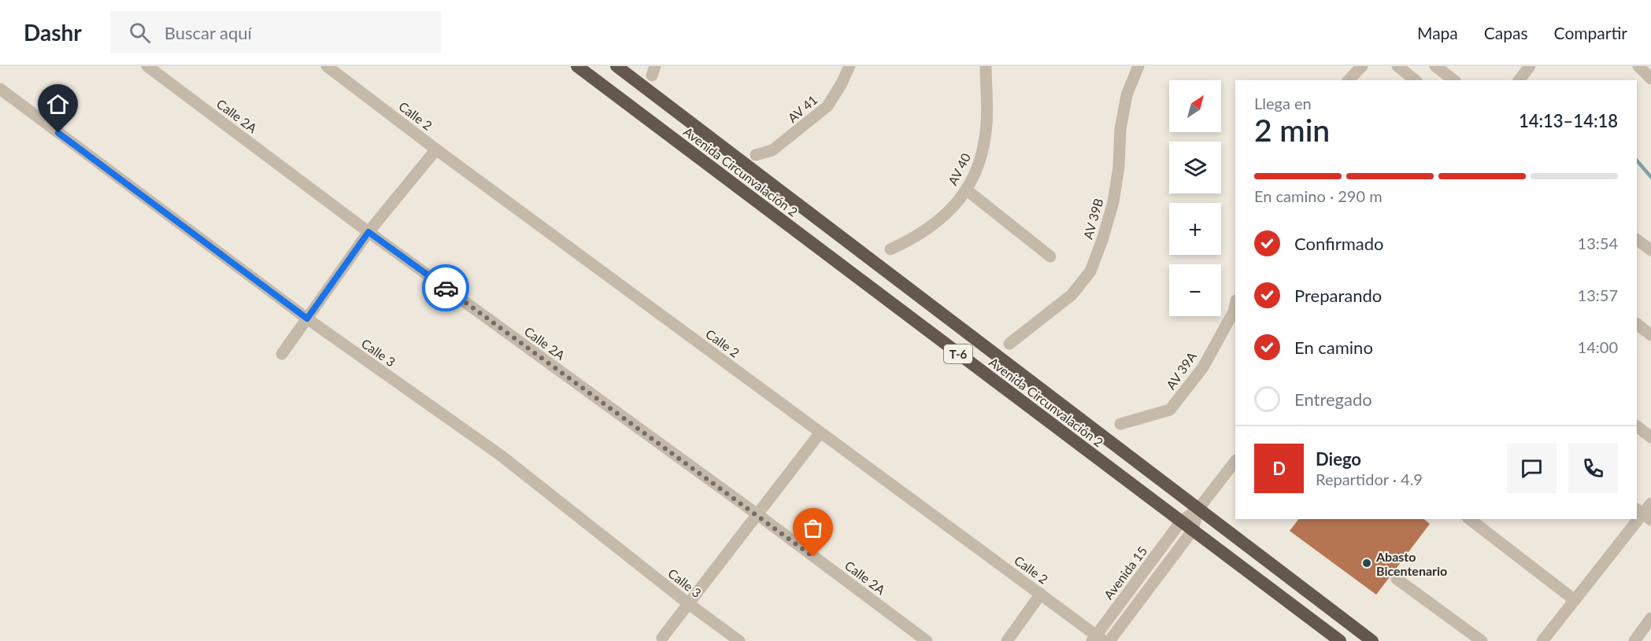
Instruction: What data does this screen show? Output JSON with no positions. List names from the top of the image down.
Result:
{
  "streets": {
    "highway": ["Avenida Circunvalación 2", "T-6"],
    "street": [
      "AV 41",
      "Calle 2A",
      "Calle 2",
      "AV 40",
      "AV 39B",
      "Calle 3",
      "AV 39A",
      "Avenida 15"
    ]
  },
  "crossings": [
    ["Calle 2", "Avenida 15"],
    ["Avenida Circunvalación 2", "Avenida 15"]
  ],
  "places": ["Abasto Bicentenario"],
  "north": "top right",
  "page": {
    "header": "Dashr",
    "search": "Buscar aquí",
    "nav": ["Mapa", "Capas", "Compartir"],
    "map_buttons": ["+", "−"],
    "heading": ["2 min", "Llega en", "14:13–14:18"],
    "panel": ["Diego", "Repartidor · 4.9"],
    "bar": "En camino · 290 m",
    "list": [
      ["Confirmado", "13:54"],
      ["Preparando", "13:57"],
      ["En camino", "14:00"],
      "Entregado"
    ],
    "round": "D"
  }
}
